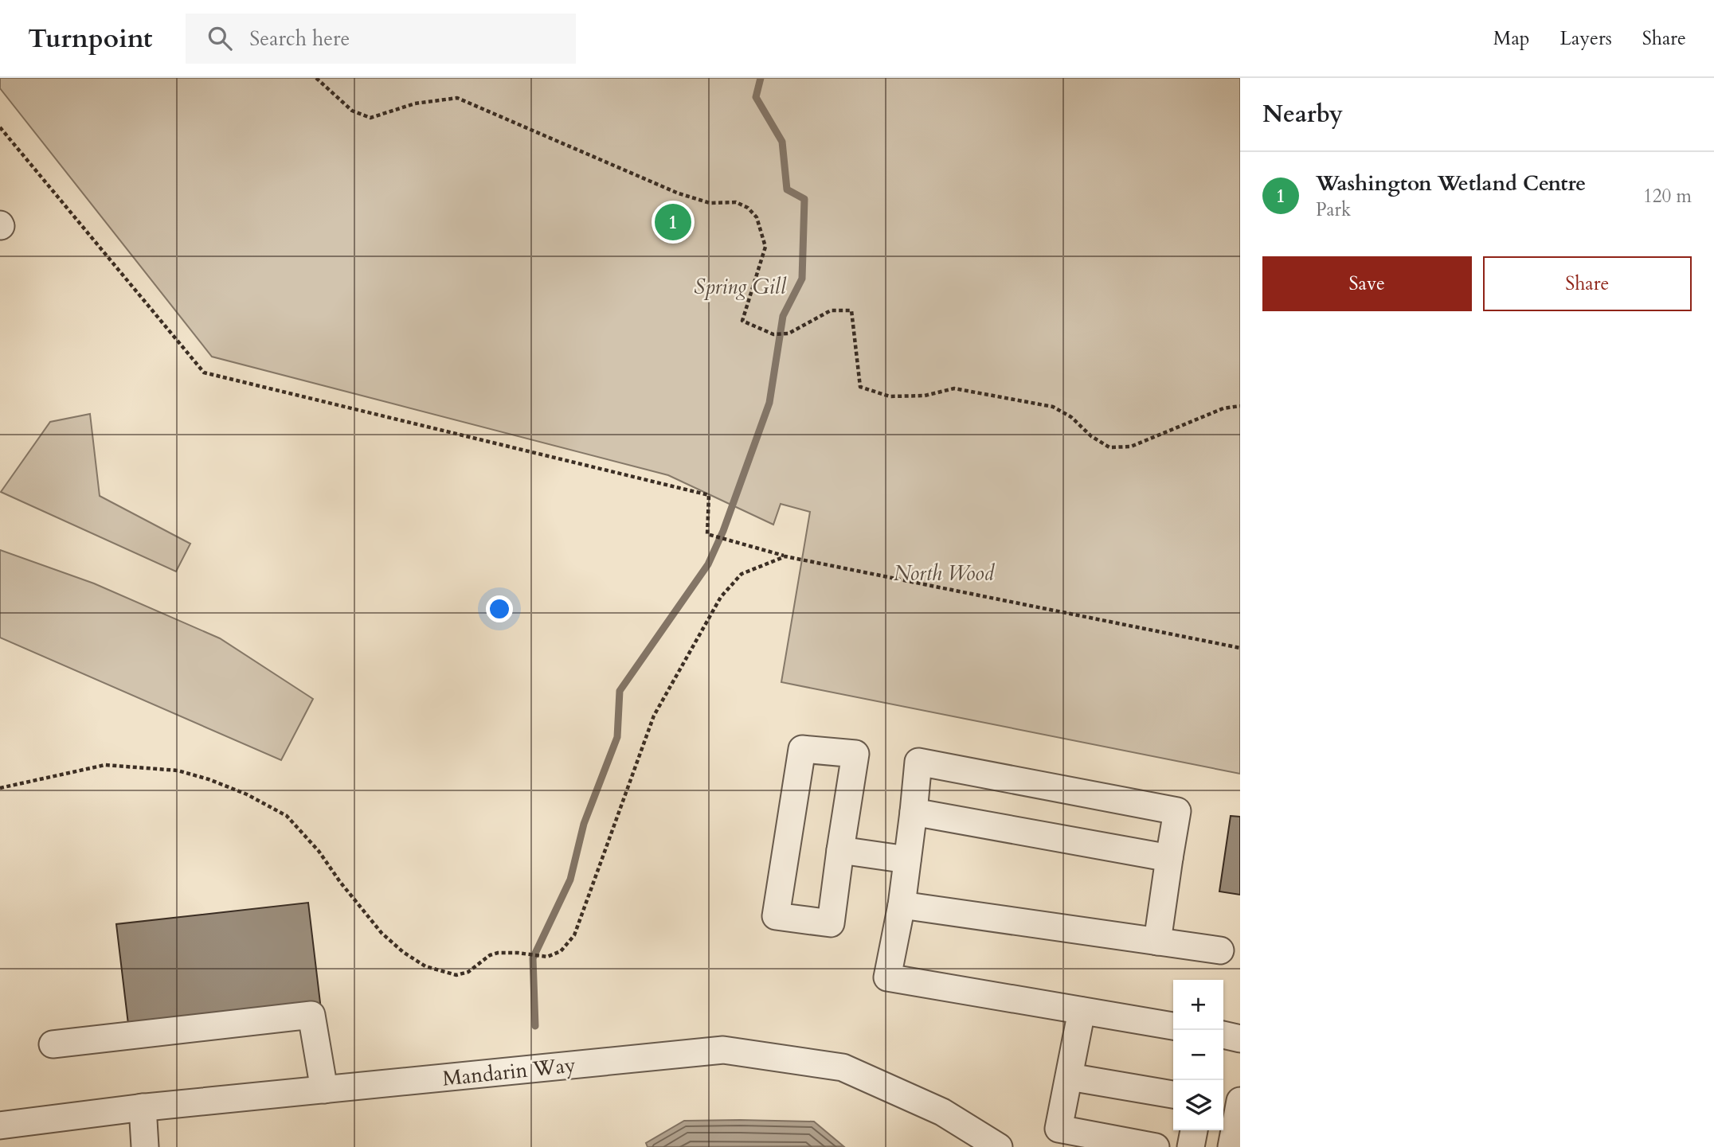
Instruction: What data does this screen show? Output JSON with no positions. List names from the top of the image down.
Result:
{
  "streets": {
    "street": ["Mandarin Way"]
  },
  "parks": ["Spring Gill", "North Wood"],
  "page": {
    "header": "Turnpoint",
    "search": "Search here",
    "nav": ["Map", "Layers", "Share"],
    "heading": "Nearby",
    "list": [
      {
        "mark": "1",
        "name": "Washington Wetland Centre",
        "note": "Park",
        "value": "120 m"
      }
    ],
    "pins": "1",
    "buttons": ["Save", "Share"],
    "map_buttons": ["+", "−"]
  }
}
